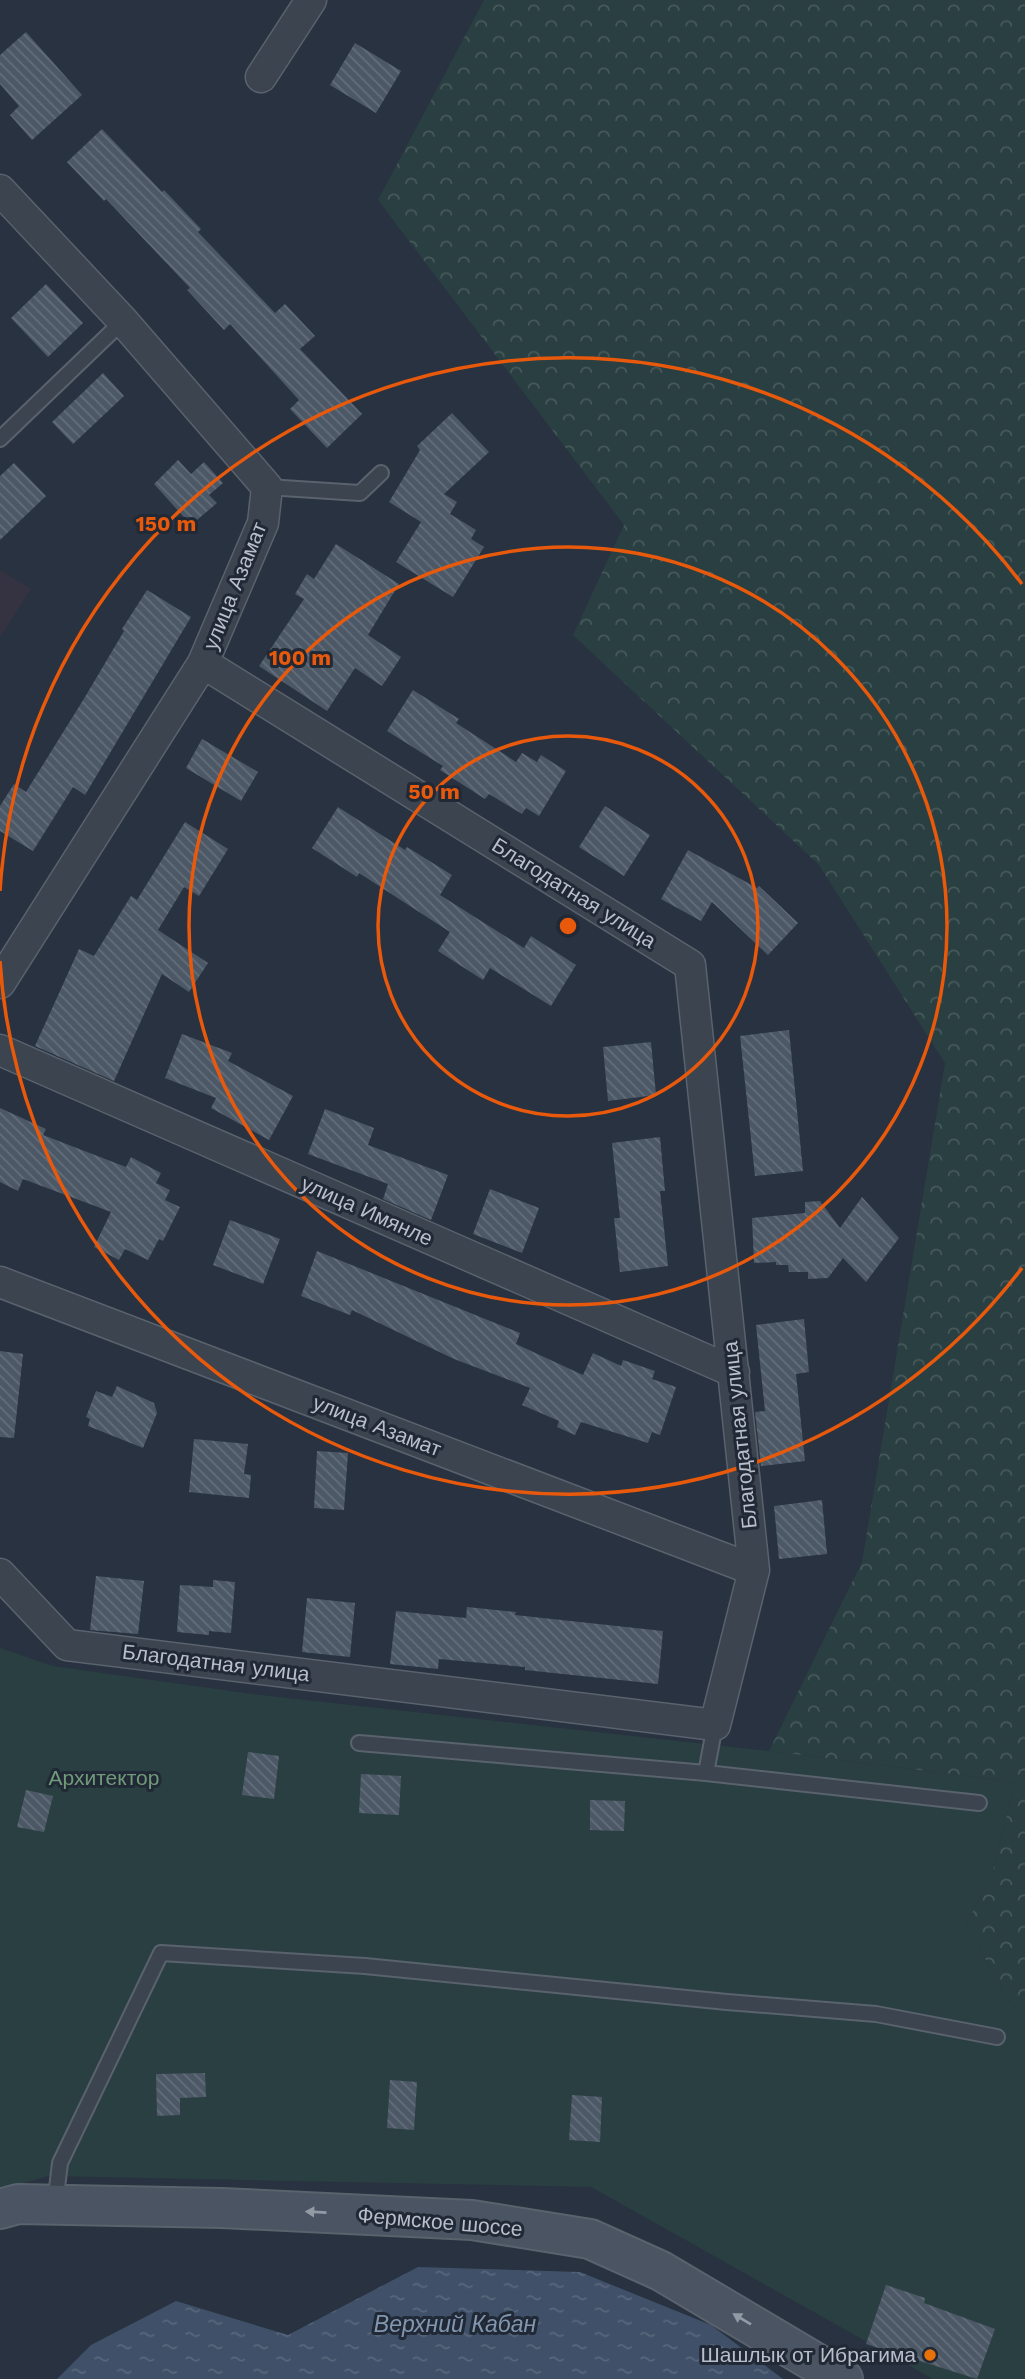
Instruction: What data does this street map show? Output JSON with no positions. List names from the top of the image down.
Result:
{
  "streets": {
    "street": [
      "улица Азамат",
      "Благодатная улица",
      "улица Имянле",
      "Фермское шоссе"
    ]
  },
  "crossings": [
    ["улица Азамат", "Благодатная улица"],
    ["Благодатная улица", "улица Имянле"]
  ],
  "one_way": ["Фермское шоссе"],
  "water": ["Верхний Кабан"],
  "parks": ["Архитектор"],
  "places": ["Шашлык от Ибрагима"],
  "rings": ["150 m", "100 m", "50 m"]
}
